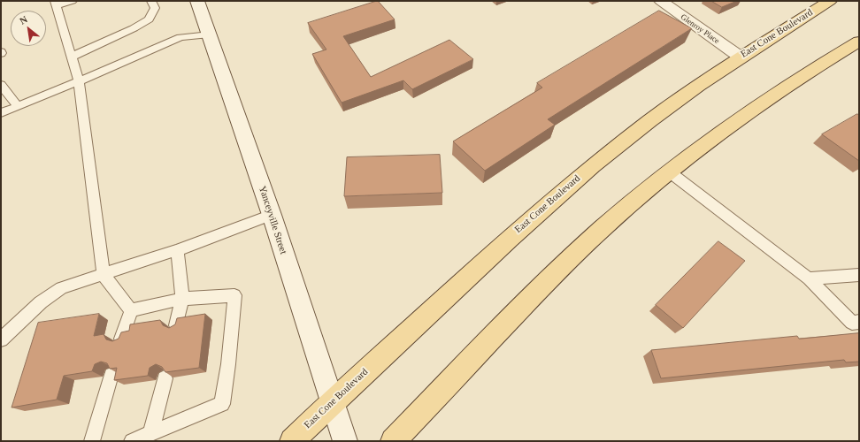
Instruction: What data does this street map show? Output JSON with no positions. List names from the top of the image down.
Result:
{
  "streets": {
    "main road": ["Glenroy Place", "East Cone Boulevard", "Yanceyville Street"]
  },
  "crossings": [
    ["Glenroy Place", "East Cone Boulevard"],
    ["East Cone Boulevard", "Yanceyville Street"]
  ],
  "north": "top left"
}
